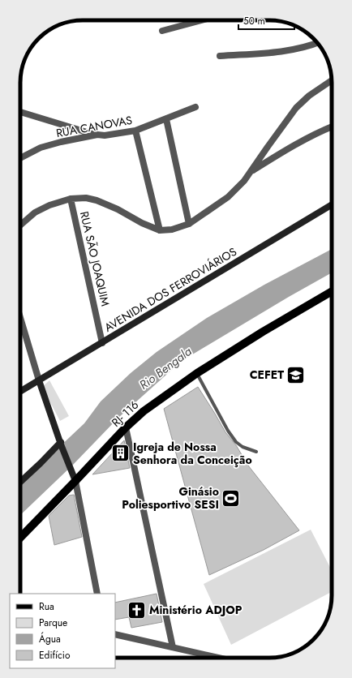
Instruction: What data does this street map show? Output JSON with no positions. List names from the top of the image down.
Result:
{
  "streets": {
    "main road": ["AVENIDA DOS FERROVIÁRIOS", "RJ- 116"],
    "street": ["RUA CANOVAS", "RUA SÃO JOAQUIM"]
  },
  "crossings": [
    ["RUA SÃO JOAQUIM", "AVENIDA DOS FERROVIÁRIOS"]
  ],
  "water": ["Rio Bengala"],
  "places": {
    "school or university": ["CEFET"],
    "building": ["Igreja de Nossa Senhora da Conceição"],
    "sports": ["Ginásio Poliesportivo SESI"],
    "church": ["Ministério ADJOP"]
  },
  "legend": [
    "Rua",
    "Parque",
    "Água",
    "Edifício"
  ],
  "scale_bar": "50 m"
}
